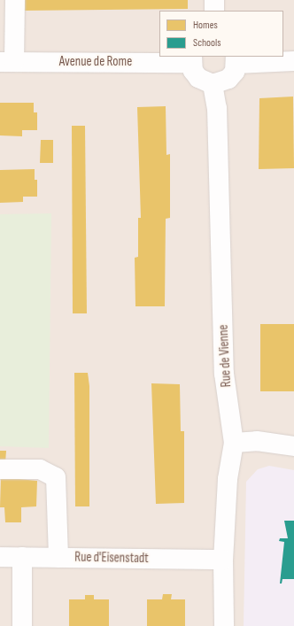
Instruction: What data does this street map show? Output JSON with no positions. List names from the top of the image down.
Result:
{
  "streets": {
    "street": ["Avenue de Rome", "Rue de Vienne", "Rue d'Eisenstadt"]
  },
  "crossings": [
    ["Rue de Vienne", "Rue d'Eisenstadt"]
  ],
  "legend": ["Homes", "Schools"]
}
